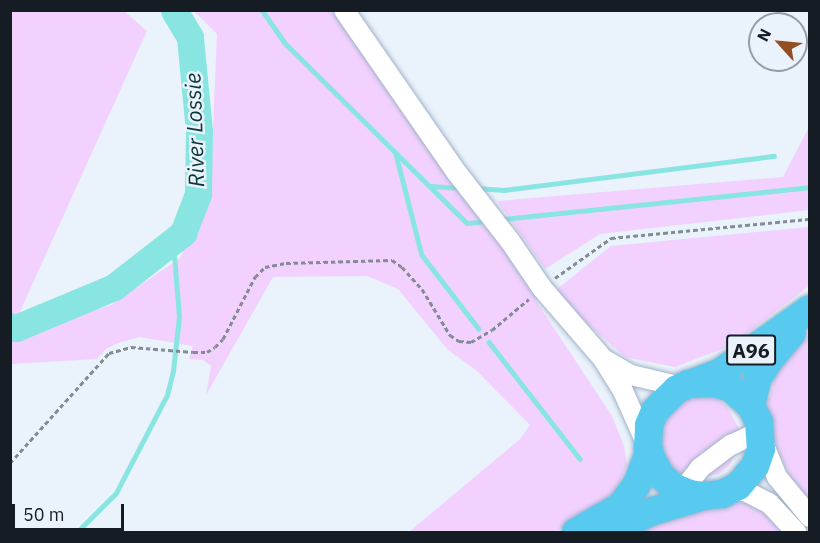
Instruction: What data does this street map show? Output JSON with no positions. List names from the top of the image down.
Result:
{
  "streets": {
    "highway": ["A96"]
  },
  "water": ["River Lossie"],
  "scale_bar": "50 m",
  "north": "top left"
}
